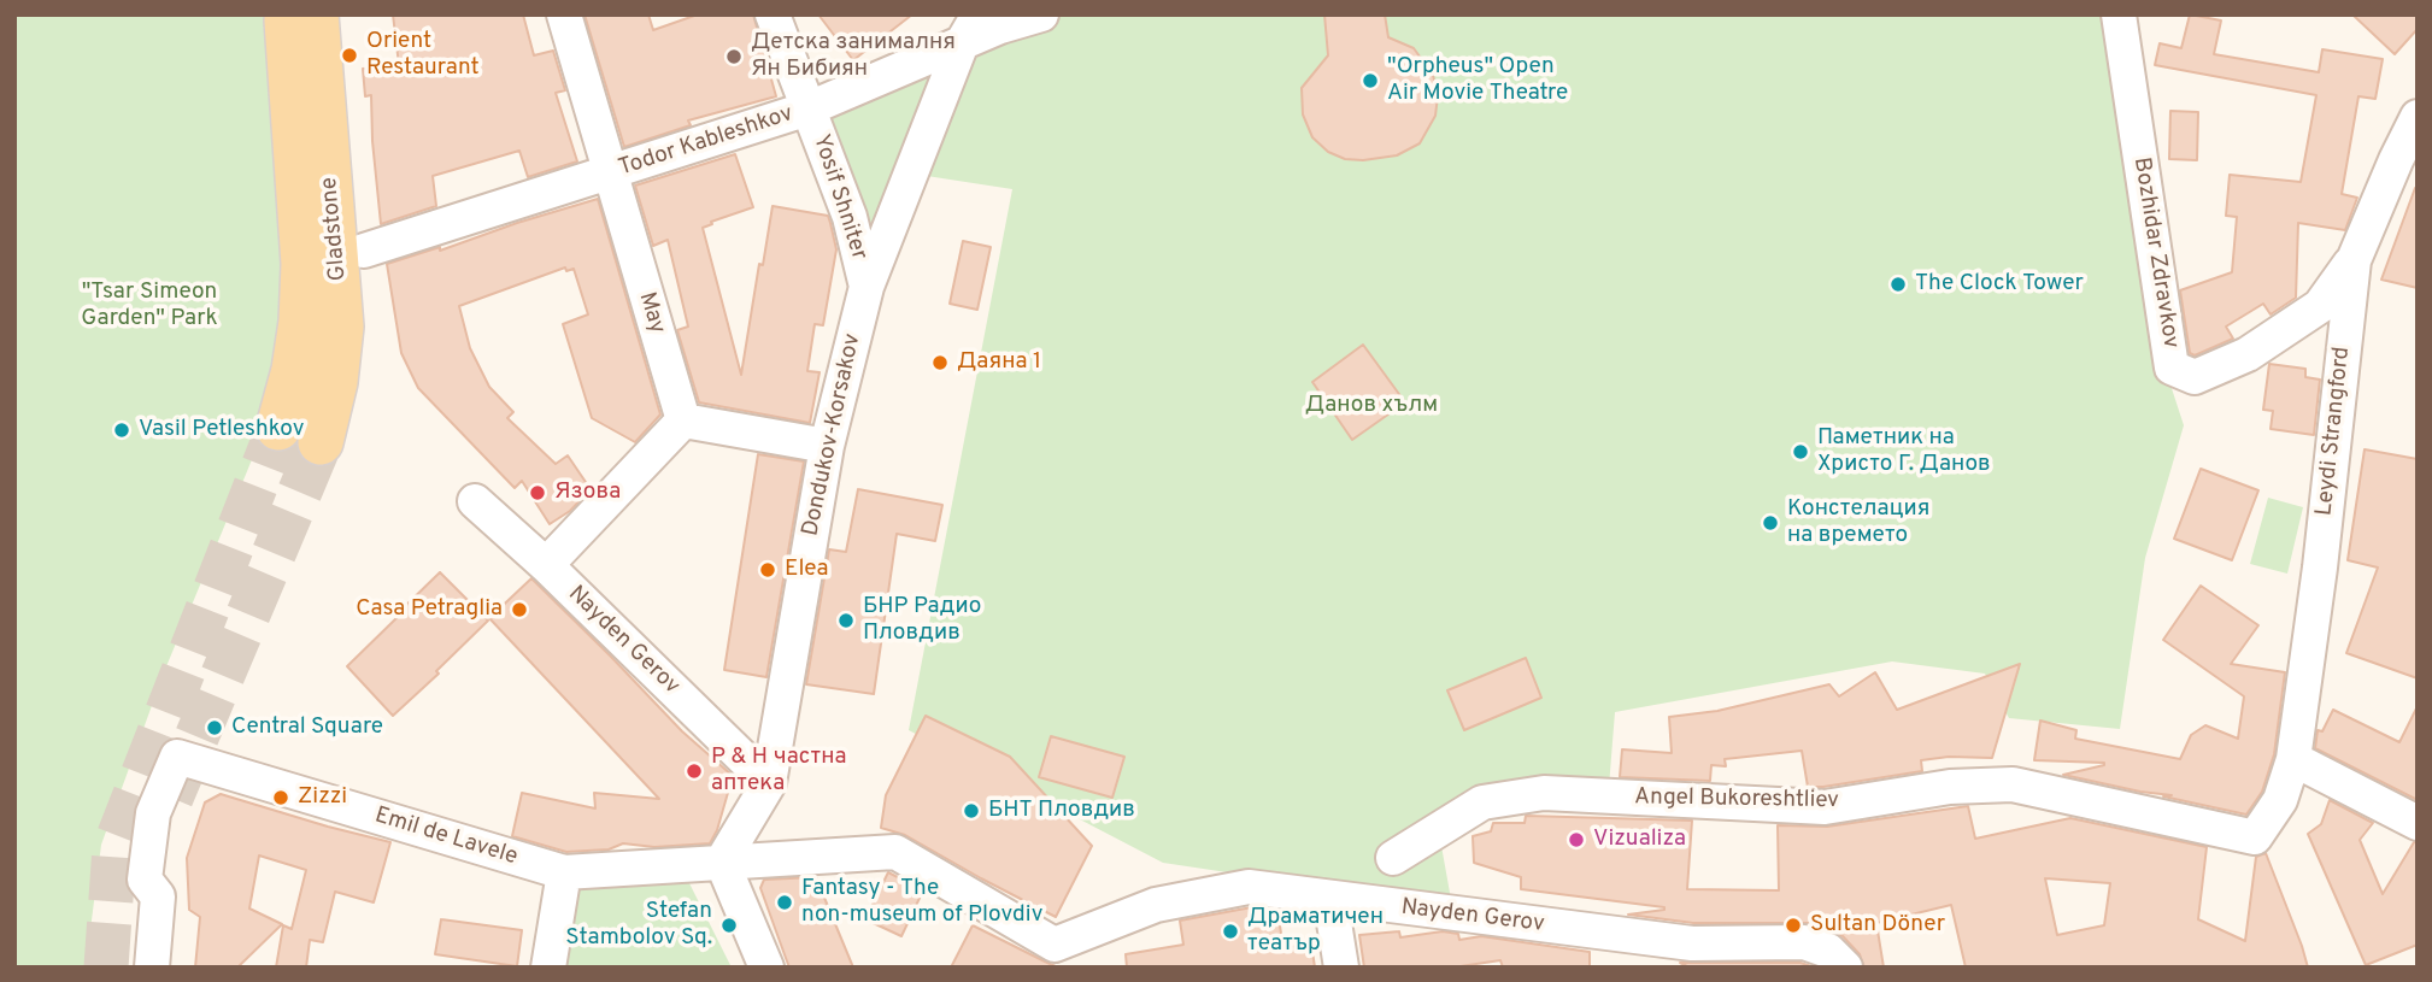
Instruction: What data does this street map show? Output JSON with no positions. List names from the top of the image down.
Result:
{
  "streets": {
    "main road": ["Gladstone"],
    "street": [
      "Todor Kableshkov",
      "Yosif Shniter",
      "Bozhidar Zdravkov",
      "May",
      "Leydi Strangford",
      "Dondukov-Korsakov",
      "Nayden Gerov",
      "Angel Bukoreshtliev",
      "Emil de Lavele"
    ]
  },
  "crossings": [
    ["Todor Kableshkov", "Yosif Shniter"],
    ["Todor Kableshkov", "May"],
    ["Todor Kableshkov", "Dondukov-Korsakov"],
    ["Yosif Shniter", "Dondukov-Korsakov"],
    ["Bozhidar Zdravkov", "Leydi Strangford"],
    ["Leydi Strangford", "Angel Bukoreshtliev"],
    ["Dondukov-Korsakov", "Nayden Gerov"],
    ["Dondukov-Korsakov", "Emil de Lavele"],
    ["Nayden Gerov", "Emil de Lavele"]
  ],
  "parks": ["\"Tsar Simeon Garden\" Park", "Данов хълм"],
  "places": [
    "Orient Restaurant",
    "Детска занималня Ян Бибиян",
    "\"Orpheus\" Open Air Movie Theatre",
    "The Clock Tower",
    "Даяна 1",
    "Vasil Petleshkov",
    "Паметник на Христо Г. Данов",
    "Язова",
    "Констелация на времето",
    "Elea",
    "Casa Petraglia",
    "БНР Радио Пловдив",
    "Central Square",
    "Р & Н частна аптека",
    "Zizzi",
    "БНТ Пловдив",
    "Vizualiza",
    "Fantasy - The non-museum of Plovdiv",
    "Stefan Stambolov Sq.",
    "Sultan Döner",
    "Драматичен театър"
  ]
}
